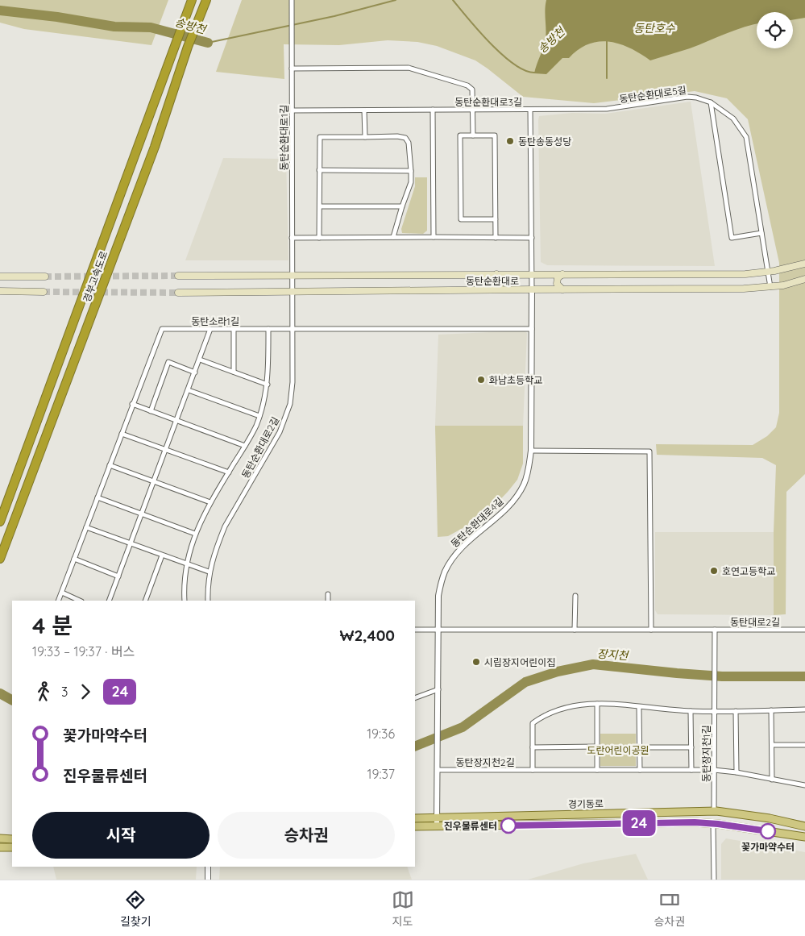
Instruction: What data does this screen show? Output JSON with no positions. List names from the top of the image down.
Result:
{
  "streets": {
    "highway": ["경부고속도로"],
    "main road": ["동탄순환대로", "경기동로"],
    "street": [
      "동탄순환대로5길",
      "동탄순환대로3길",
      "동탄순환대로1길",
      "동탄소라1길",
      "동탄순환대로2길",
      "동탄순환대로4길",
      "동탄대로2길",
      "동탄장지천1길",
      "동탄장지천2길"
    ]
  },
  "crossings": [
    ["동탄순환대로5길", "동탄순환대로3길"],
    ["동탄순환대로5길", "동탄순환대로"],
    ["동탄순환대로3길", "동탄순환대로1길"],
    ["동탄순환대로3길", "동탄순환대로"],
    ["동탄순환대로3길", "동탄순환대로4길"],
    ["동탄순환대로1길", "동탄순환대로"],
    ["동탄순환대로1길", "동탄순환대로2길"],
    ["동탄순환대로", "동탄순환대로2길"],
    ["동탄순환대로", "동탄순환대로4길"],
    ["동탄소라1길", "동탄순환대로2길"],
    ["동탄소라1길", "동탄순환대로4길"],
    ["동탄순환대로4길", "동탄대로2길"],
    ["동탄순환대로4길", "동탄장지천2길"],
    ["동탄순환대로4길", "경기동로"],
    ["동탄대로2길", "동탄장지천1길"],
    ["동탄장지천1길", "동탄장지천2길"],
    ["동탄장지천1길", "경기동로"]
  ],
  "water": ["송방천", "동탄호수", "장지천"],
  "parks": ["도란어린이공원"],
  "places": [
    "동탄송동성당",
    "화남초등학교",
    "호연고등학교",
    "시립장지어린이집",
    "진우물류센터",
    "꽃가마약수터"
  ],
  "lines": ["bus line 24"],
  "page": {
    "on_map": "24",
    "heading": ["4 분", "19:33 – 19:37 · 버스", "₩2,400"],
    "legs": ["3", "24"],
    "list": [
      {
        "name": "꽃가마약수터",
        "value": "19:36"
      },
      {
        "name": "진우물류센터",
        "value": "19:37"
      }
    ],
    "buttons": ["시작", "승차권"],
    "tabs": ["길찾기", "지도", "승차권"]
  }
}
